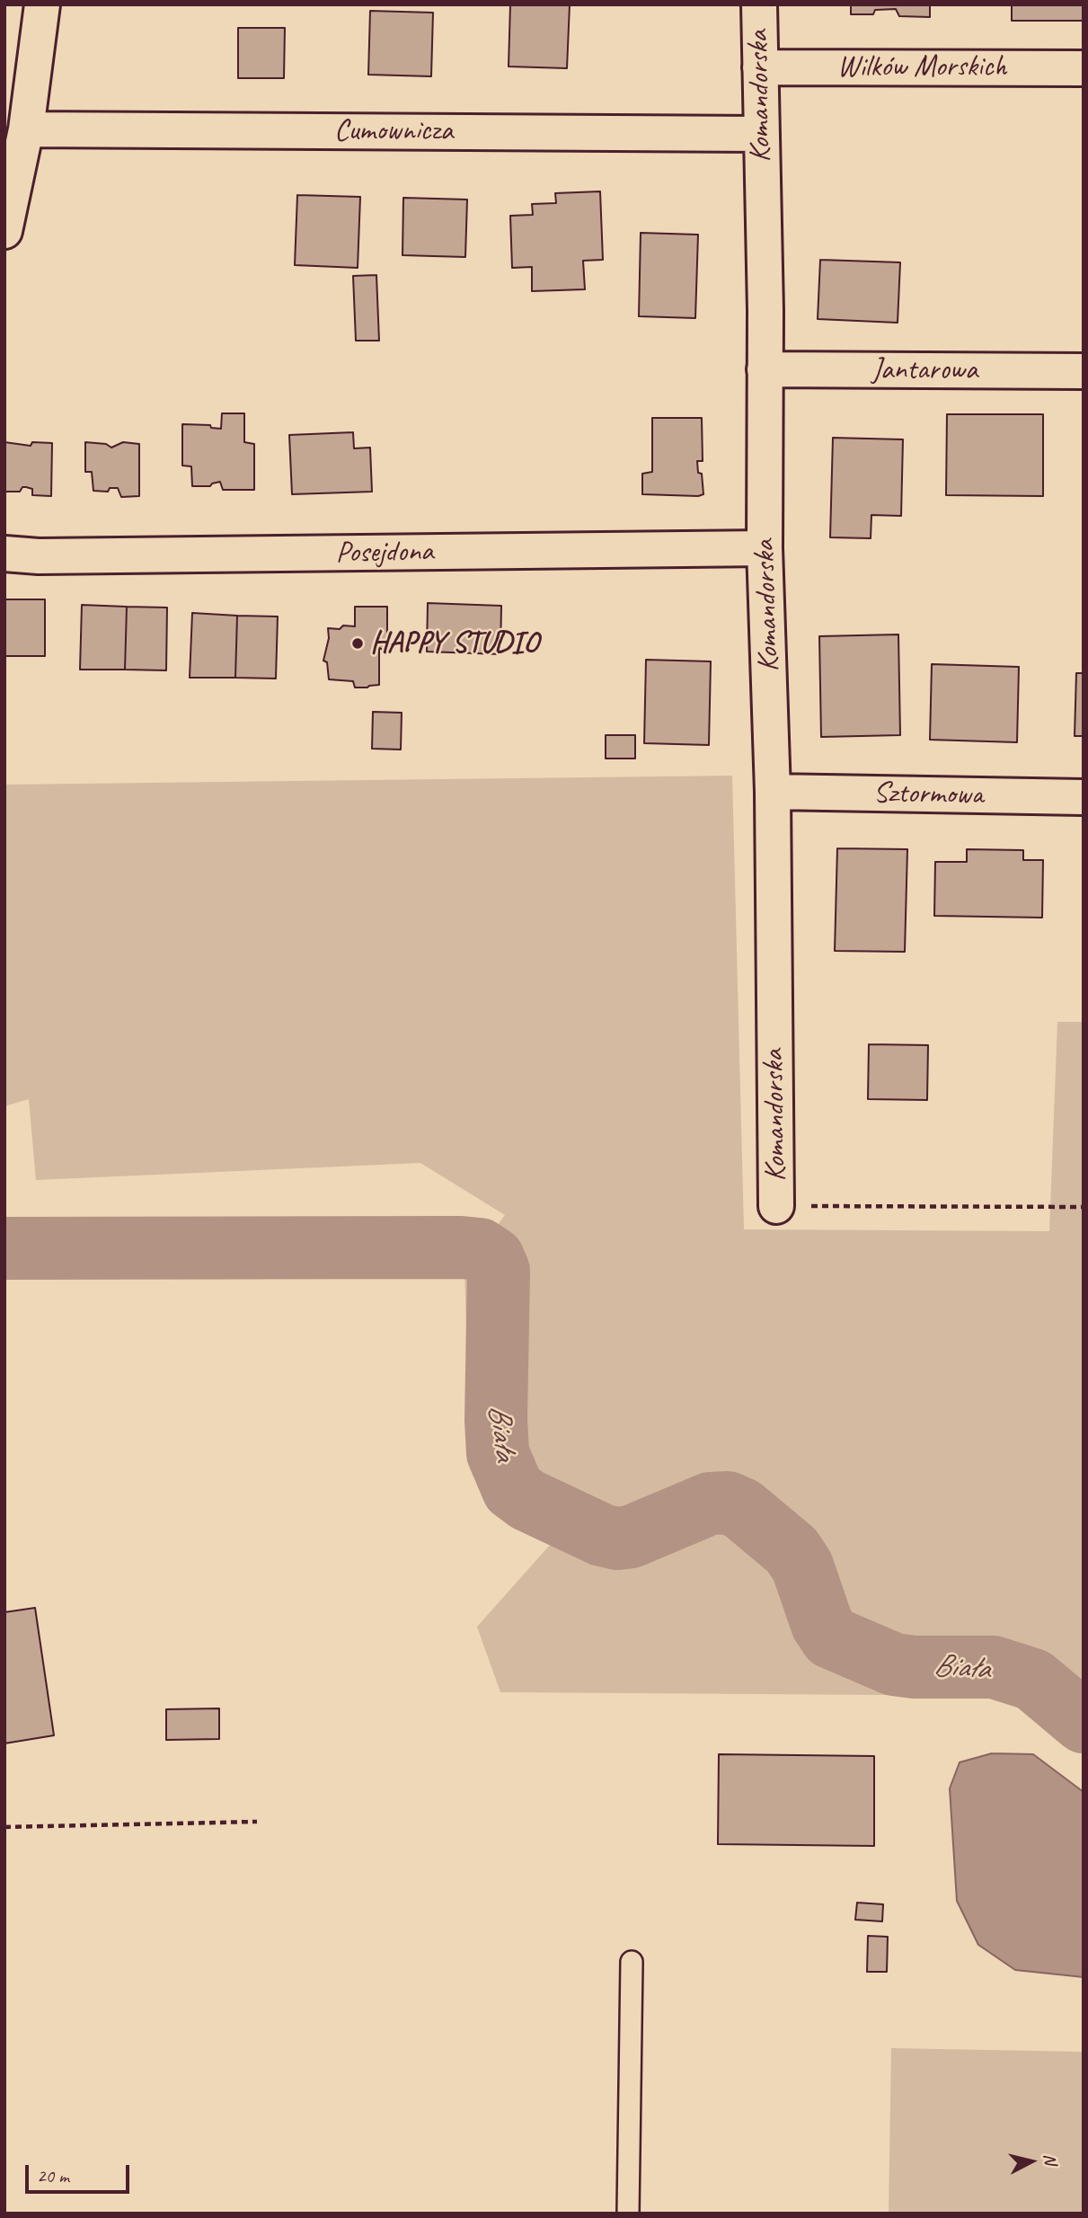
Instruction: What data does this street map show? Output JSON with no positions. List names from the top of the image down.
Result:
{
  "streets": {
    "street": [
      "Wilków Morskich",
      "Komandorska",
      "Cumownicza",
      "Jantarowa",
      "Posejdona",
      "Sztormowa"
    ]
  },
  "crossings": [
    ["Wilków Morskich", "Komandorska"],
    ["Komandorska", "Cumownicza"],
    ["Komandorska", "Jantarowa"],
    ["Komandorska", "Posejdona"],
    ["Komandorska", "Sztormowa"]
  ],
  "water": ["Biała"],
  "places": ["HAPPY STUDIO"],
  "scale_bar": "20 m",
  "north": "right"
}
